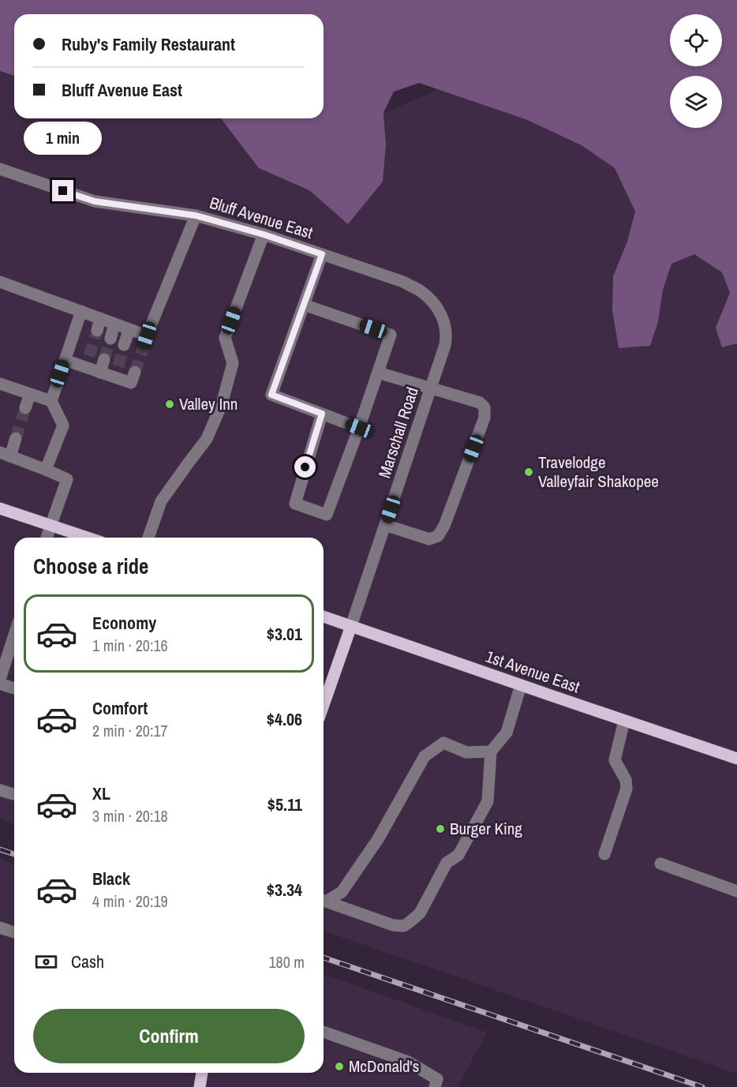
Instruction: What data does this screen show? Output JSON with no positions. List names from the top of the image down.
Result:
{
  "streets": {
    "main road": ["Marschall Road", "1st Avenue East"],
    "street": ["Bluff Avenue East"]
  },
  "crossings": [
    ["Bluff Avenue East", "Marschall Road"],
    ["Marschall Road", "1st Avenue East"]
  ],
  "places": [
    "Valley Inn",
    "Travelodge Valleyfair Shakopee",
    "Burger King",
    "McDonald's"
  ],
  "page": {
    "banner": ["Ruby's Family Restaurant", "Bluff Avenue East"],
    "bubble": "1 min",
    "heading": "Choose a ride",
    "list": [
      {
        "name": "Economy",
        "note": "1 min · 20:16",
        "value": "$3.01"
      },
      {
        "name": "Comfort",
        "note": "2 min · 20:17",
        "value": "$4.06"
      },
      {
        "name": "XL",
        "note": "3 min · 20:18",
        "value": "$5.11"
      },
      {
        "name": "Black",
        "note": "4 min · 20:19",
        "value": "$3.34"
      }
    ],
    "pay": ["Cash", "180 m"],
    "buttons": "Confirm"
  }
}
